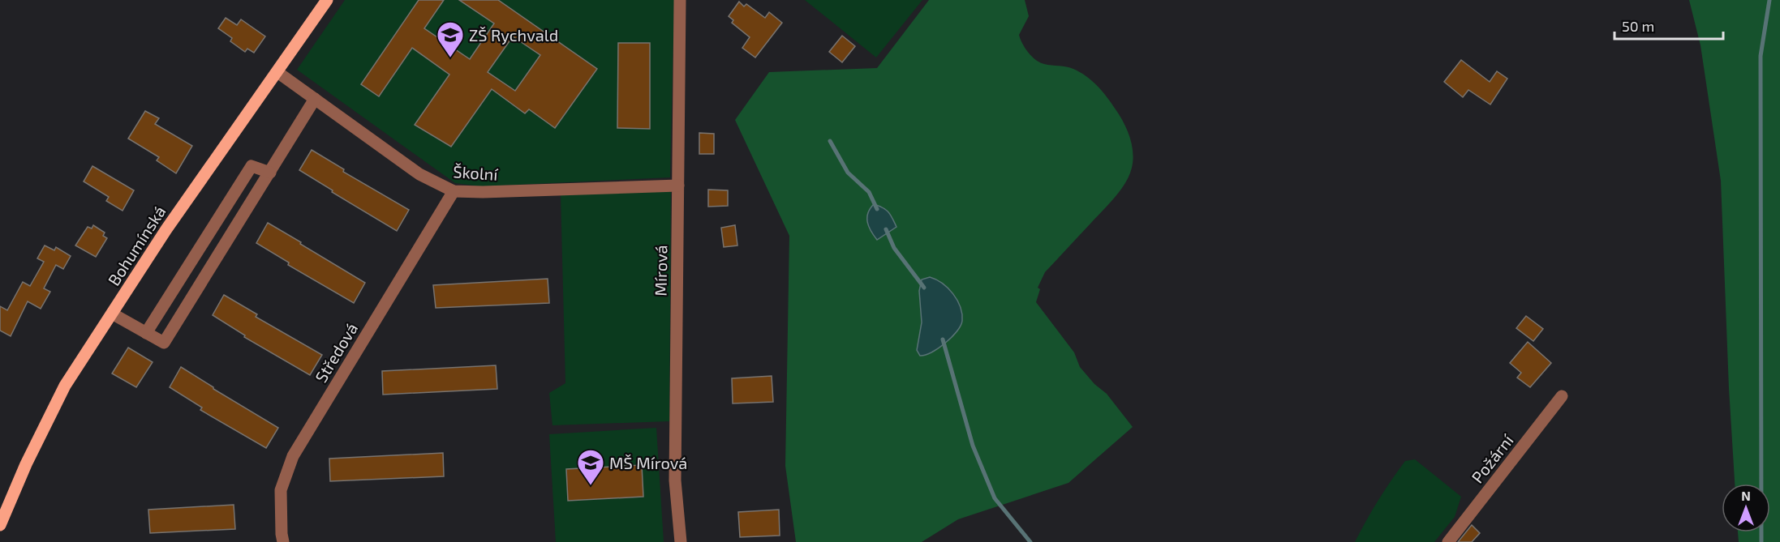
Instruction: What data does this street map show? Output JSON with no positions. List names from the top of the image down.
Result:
{
  "streets": {
    "main road": ["Bohumínská"],
    "street": [
      "Školní",
      "Mírová",
      "Středová",
      "Požární"
    ]
  },
  "crossings": [
    ["Školní", "Bohumínská"],
    ["Školní", "Mírová"],
    ["Školní", "Středová"]
  ],
  "places": {
    "school or university": ["ZŠ Rychvald", "MŠ Mírová"]
  },
  "scale_bar": "50 m",
  "north": "top"
}
